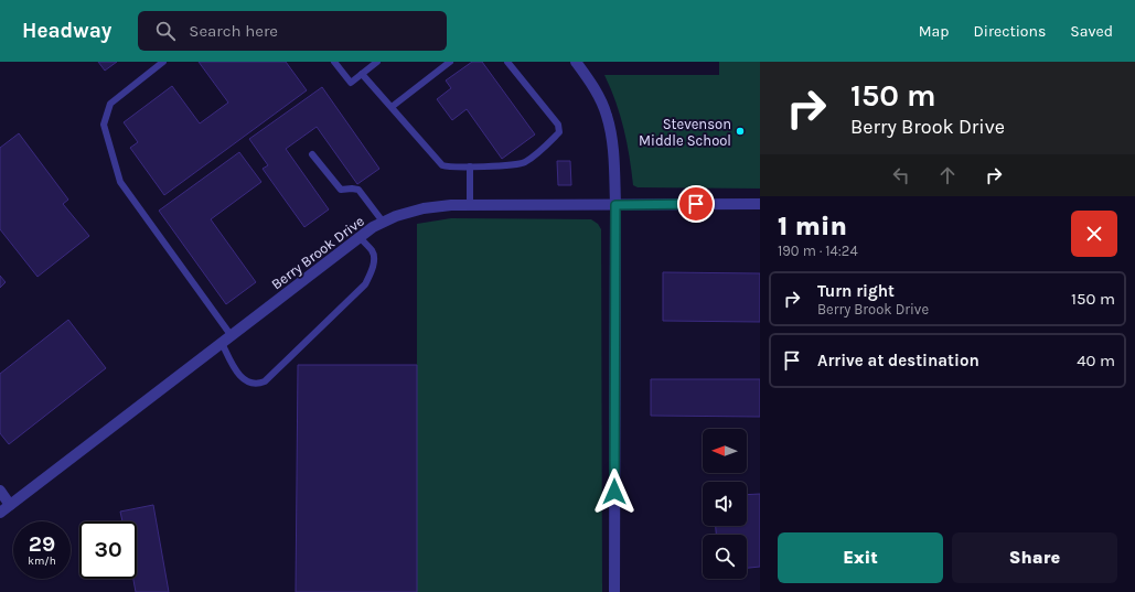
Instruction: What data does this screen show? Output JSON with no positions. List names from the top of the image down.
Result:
{
  "streets": {
    "street": ["Berry Brook Drive"]
  },
  "places": ["Stevenson Middle School"],
  "north": "left",
  "page": {
    "header": "Headway",
    "search": "Search here",
    "nav": ["Map", "Directions", "Saved"],
    "turn": ["150 m", "Berry Brook Drive"],
    "heading": ["1 min", "190 m · 14:24"],
    "list": [
      {
        "name": "Turn right",
        "note": "Berry Brook Drive",
        "value": "150 m"
      },
      {
        "name": "Arrive at destination",
        "value": "40 m"
      }
    ],
    "speed": "29 km/h",
    "limit": "30",
    "buttons": ["Exit", "Share"]
  }
}
